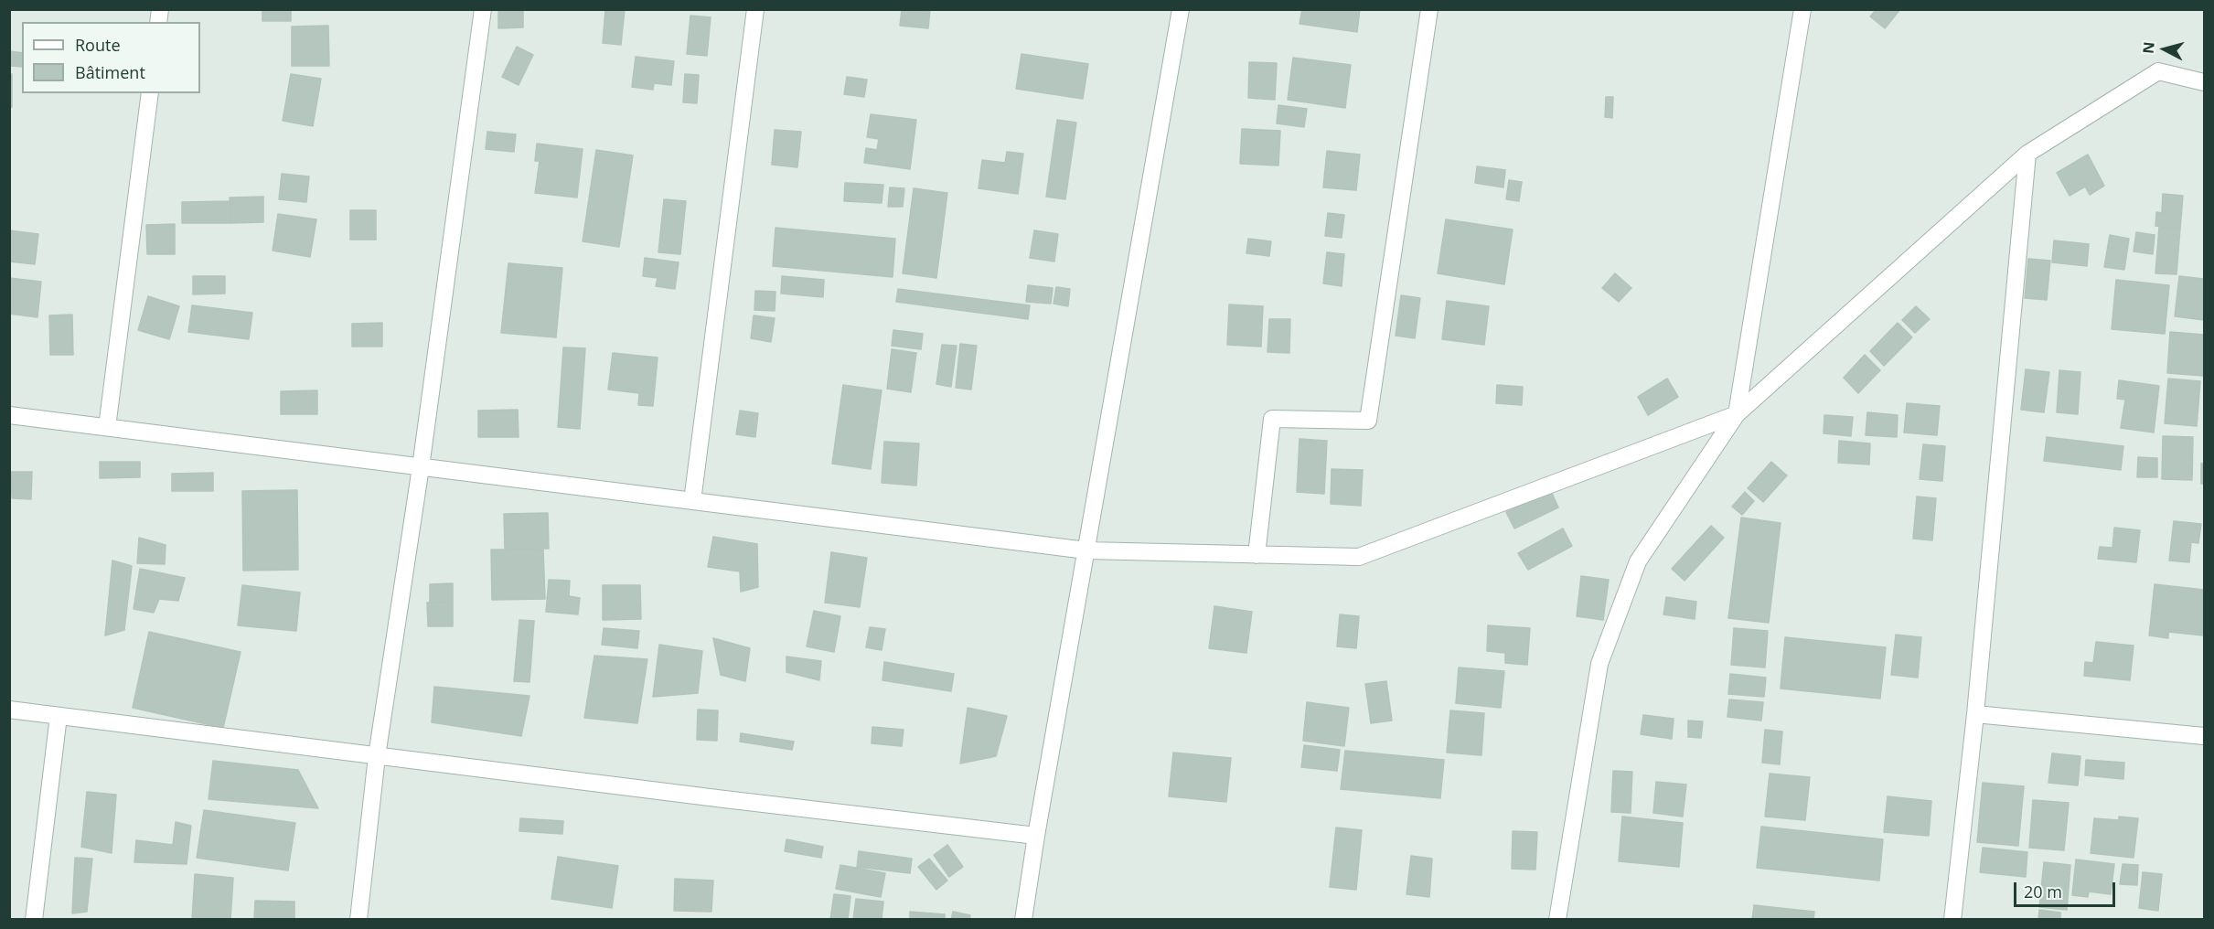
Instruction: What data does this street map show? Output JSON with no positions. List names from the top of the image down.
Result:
{
  "legend": ["Route", "Bâtiment"],
  "scale_bar": "20 m",
  "north": "left"
}
